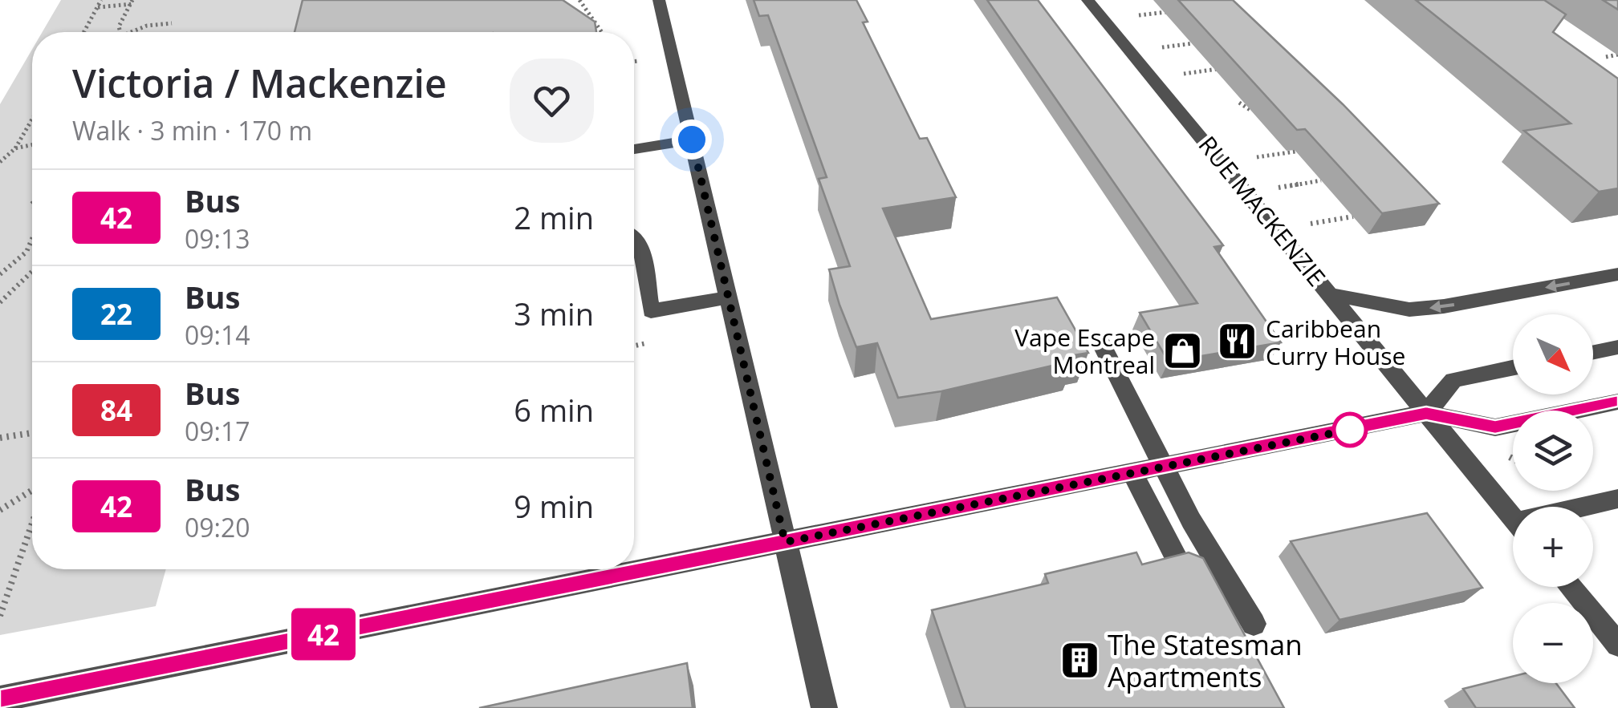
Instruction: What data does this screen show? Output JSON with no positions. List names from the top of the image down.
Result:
{
  "streets": {
    "street": ["RUE MACKENZIE"]
  },
  "places": {
    "restaurant": ["Caribbean Curry House"],
    "shop": ["Vape Escape Montreal"],
    "building": ["The Statesman Apartments"]
  },
  "lines": ["bus line 42"],
  "north": "bottom right",
  "page": {
    "on_map": "42",
    "heading": ["Victoria / Mackenzie", "Walk · 3 min · 170 m"],
    "list": [
      {
        "mark": "42",
        "name": "Bus",
        "note": "09:13",
        "value": "2 min"
      },
      {
        "mark": "22",
        "name": "Bus",
        "note": "09:14",
        "value": "3 min"
      },
      {
        "mark": "84",
        "name": "Bus",
        "note": "09:17",
        "value": "6 min"
      },
      {
        "mark": "42",
        "name": "Bus",
        "note": "09:20",
        "value": "9 min"
      }
    ],
    "map_buttons": ["+", "−"]
  }
}
